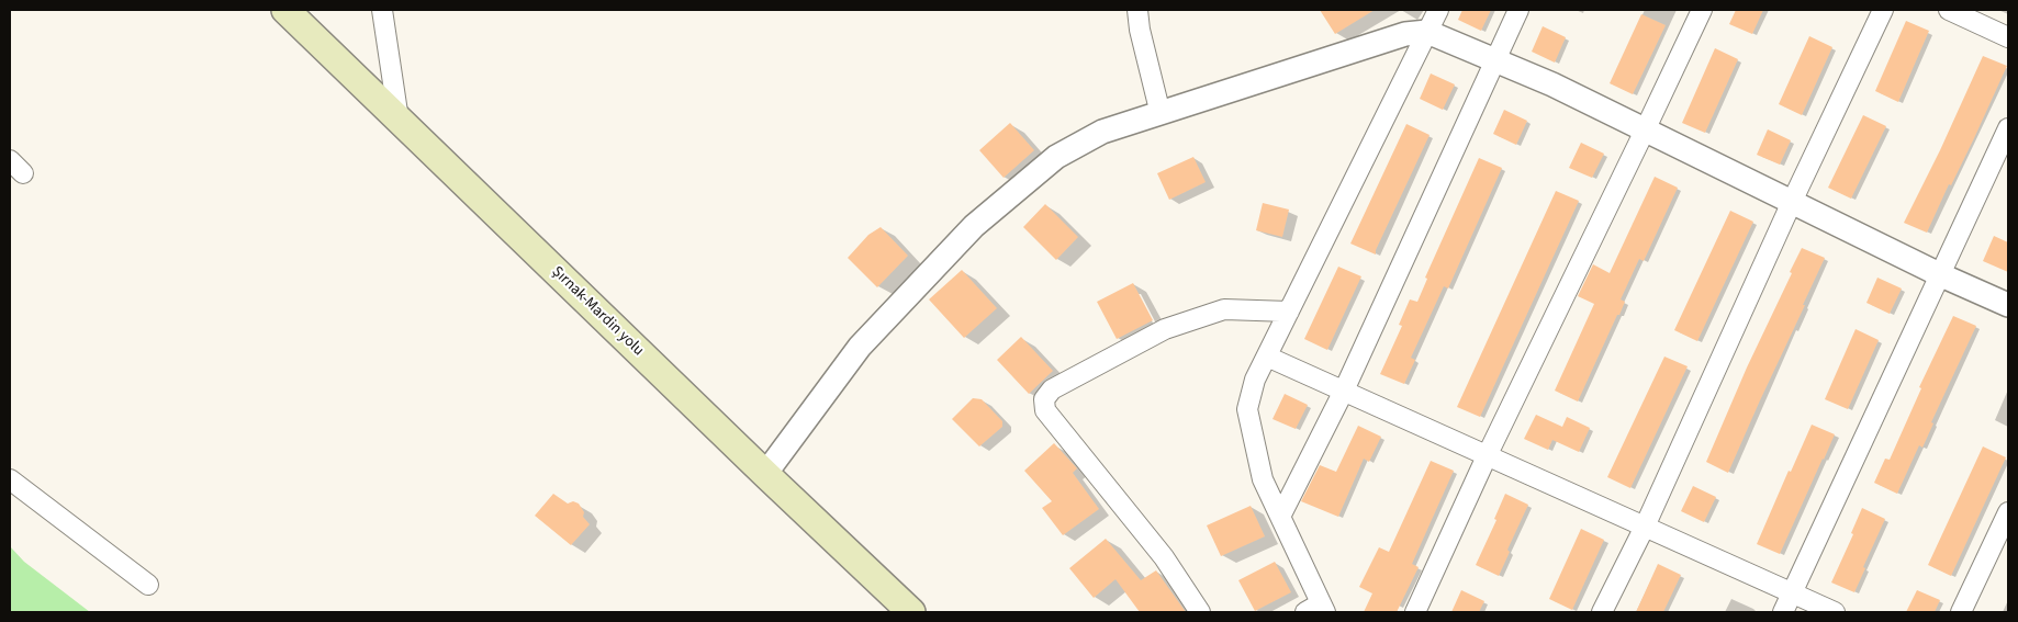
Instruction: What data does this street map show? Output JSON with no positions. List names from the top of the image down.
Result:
{
  "streets": {
    "main road": ["Şırnak-Mardin yolu"]
  }
}
